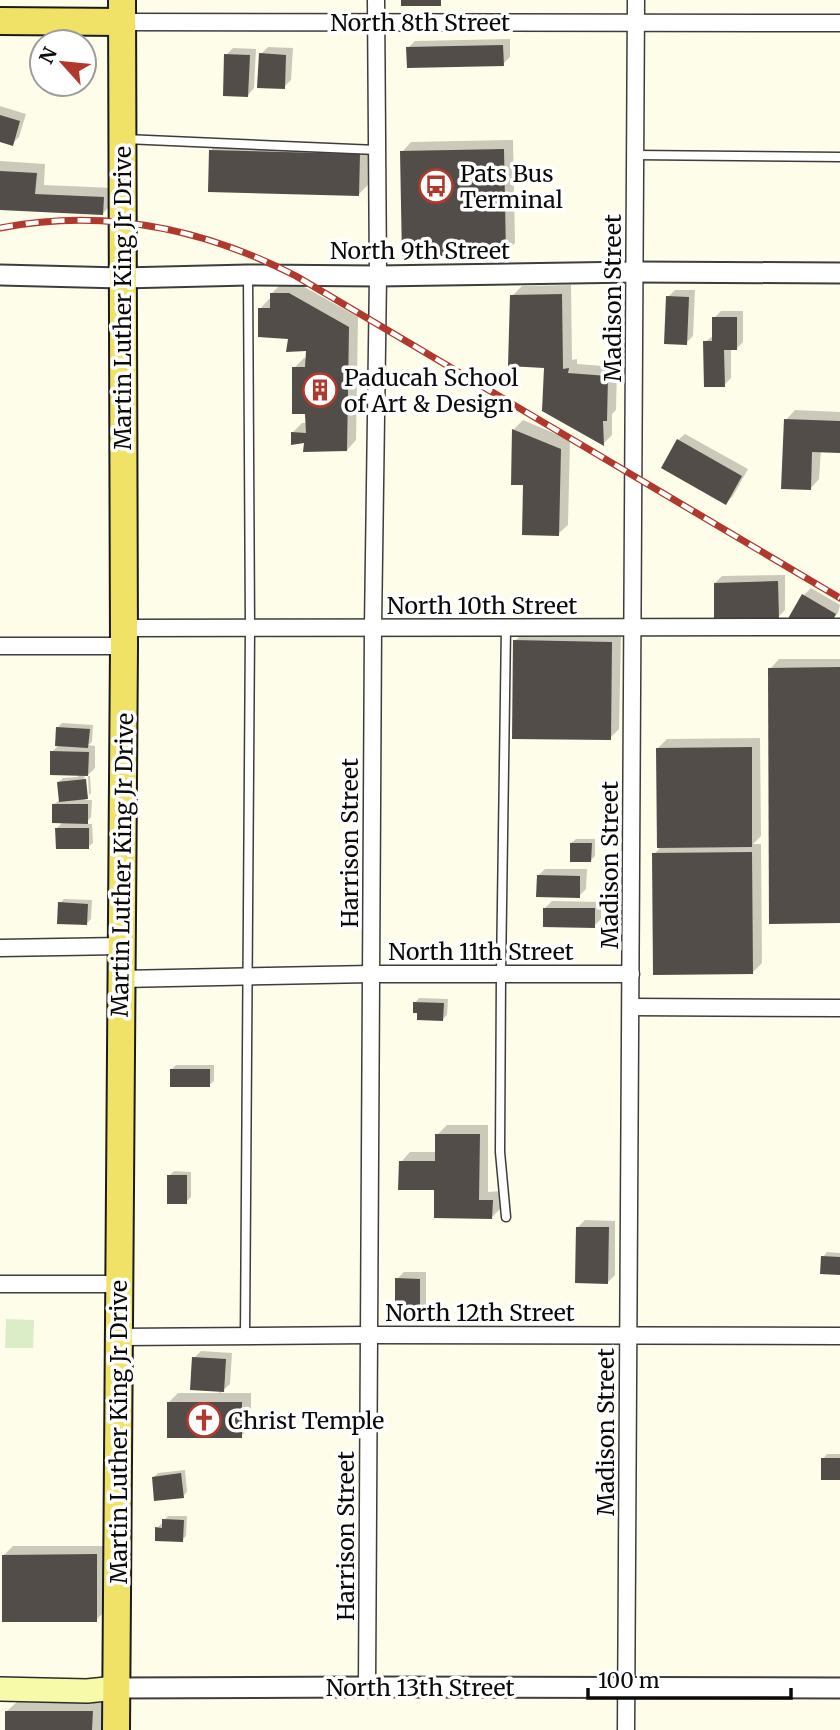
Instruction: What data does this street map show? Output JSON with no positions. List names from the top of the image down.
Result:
{
  "streets": {
    "main road": ["North 8th Street", "Martin Luther King Jr Drive", "North 13th Street"],
    "street": [
      "North 9th Street",
      "Madison Street",
      "North 10th Street",
      "Harrison Street",
      "North 11th Street",
      "North 12th Street"
    ]
  },
  "crossings": [
    ["North 8th Street", "Martin Luther King Jr Drive"],
    ["North 8th Street", "Madison Street"],
    ["North 8th Street", "Harrison Street"],
    ["North 9th Street", "Martin Luther King Jr Drive"],
    ["North 9th Street", "Madison Street"],
    ["North 9th Street", "Harrison Street"],
    ["Martin Luther King Jr Drive", "North 10th Street"],
    ["Martin Luther King Jr Drive", "North 11th Street"],
    ["Martin Luther King Jr Drive", "North 12th Street"],
    ["Martin Luther King Jr Drive", "North 13th Street"],
    ["Madison Street", "North 10th Street"],
    ["Madison Street", "North 11th Street"],
    ["Madison Street", "North 12th Street"],
    ["Madison Street", "North 13th Street"],
    ["North 10th Street", "Harrison Street"],
    ["Harrison Street", "North 11th Street"],
    ["Harrison Street", "North 12th Street"],
    ["Harrison Street", "North 13th Street"]
  ],
  "places": {
    "bus stop": ["Pats Bus Terminal"],
    "building": ["Paducah School of Art & Design"],
    "church": ["Christ Temple"]
  },
  "scale_bar": "100 m",
  "north": "top left"
}
